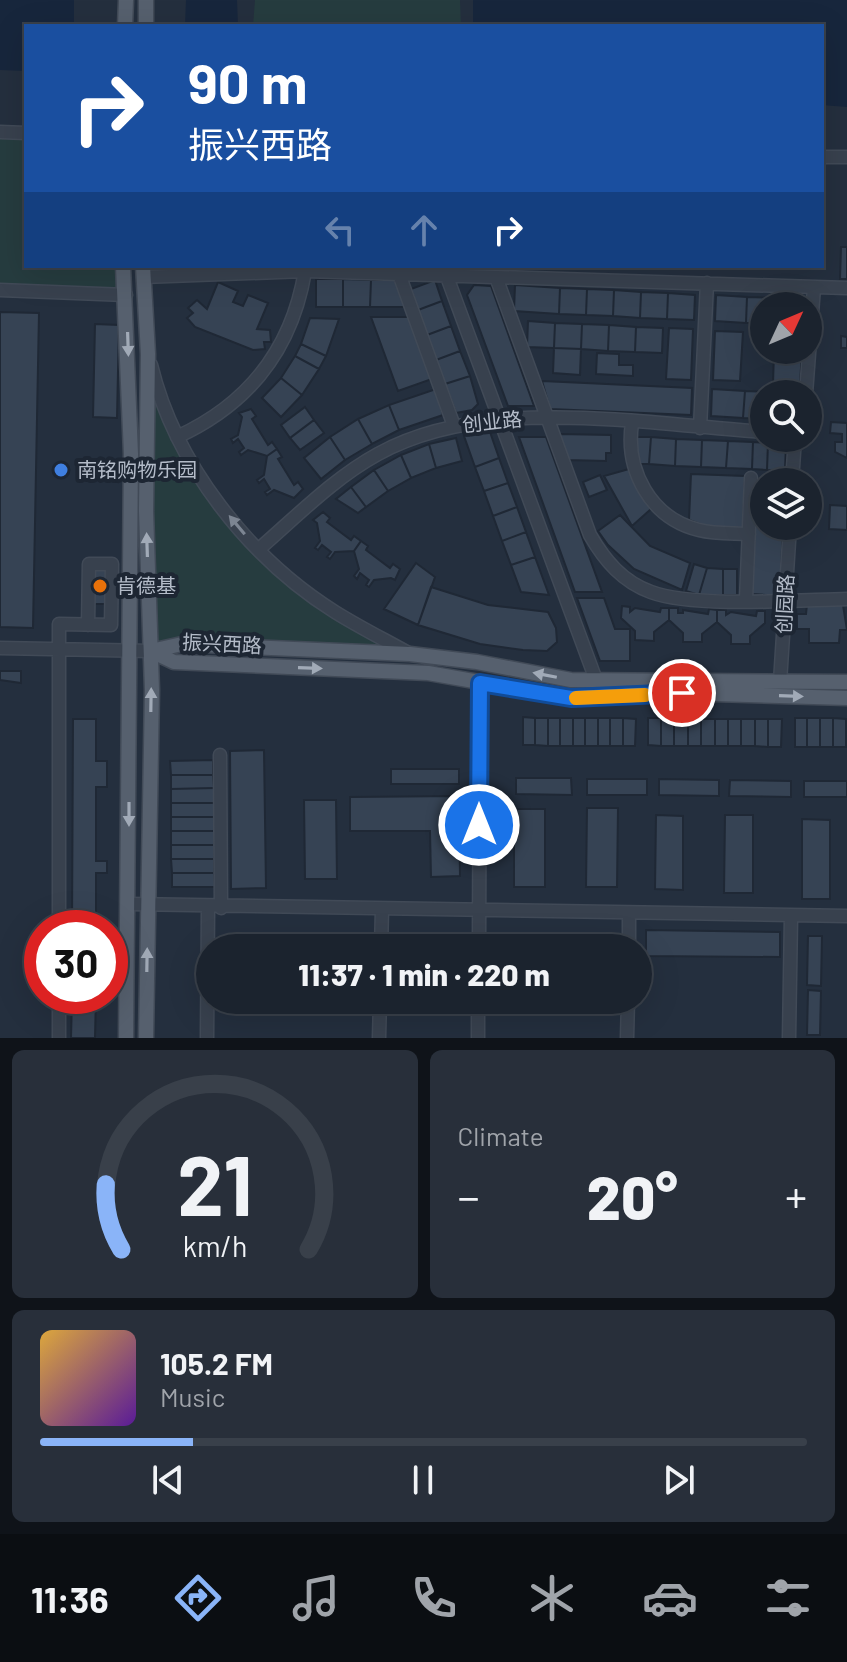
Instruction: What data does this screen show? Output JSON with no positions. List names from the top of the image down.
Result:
{
  "streets": {
    "main road": ["振兴西路"],
    "street": ["创业路", "创园路"]
  },
  "crossings": [
    ["创园路", "振兴西路"]
  ],
  "places": ["南铭购物乐园", "肯德基"],
  "north": "top right",
  "page": {
    "turn": ["90 m", "振兴西路"],
    "limit": "30",
    "trip": "11:37 · 1 min · 220 m",
    "tile": "Climate",
    "heat": ["−", "20°", "+"],
    "song": ["105.2 FM", "Music"],
    "tabs": "11:36",
    "gauge": ["21", "km/h"]
  }
}
